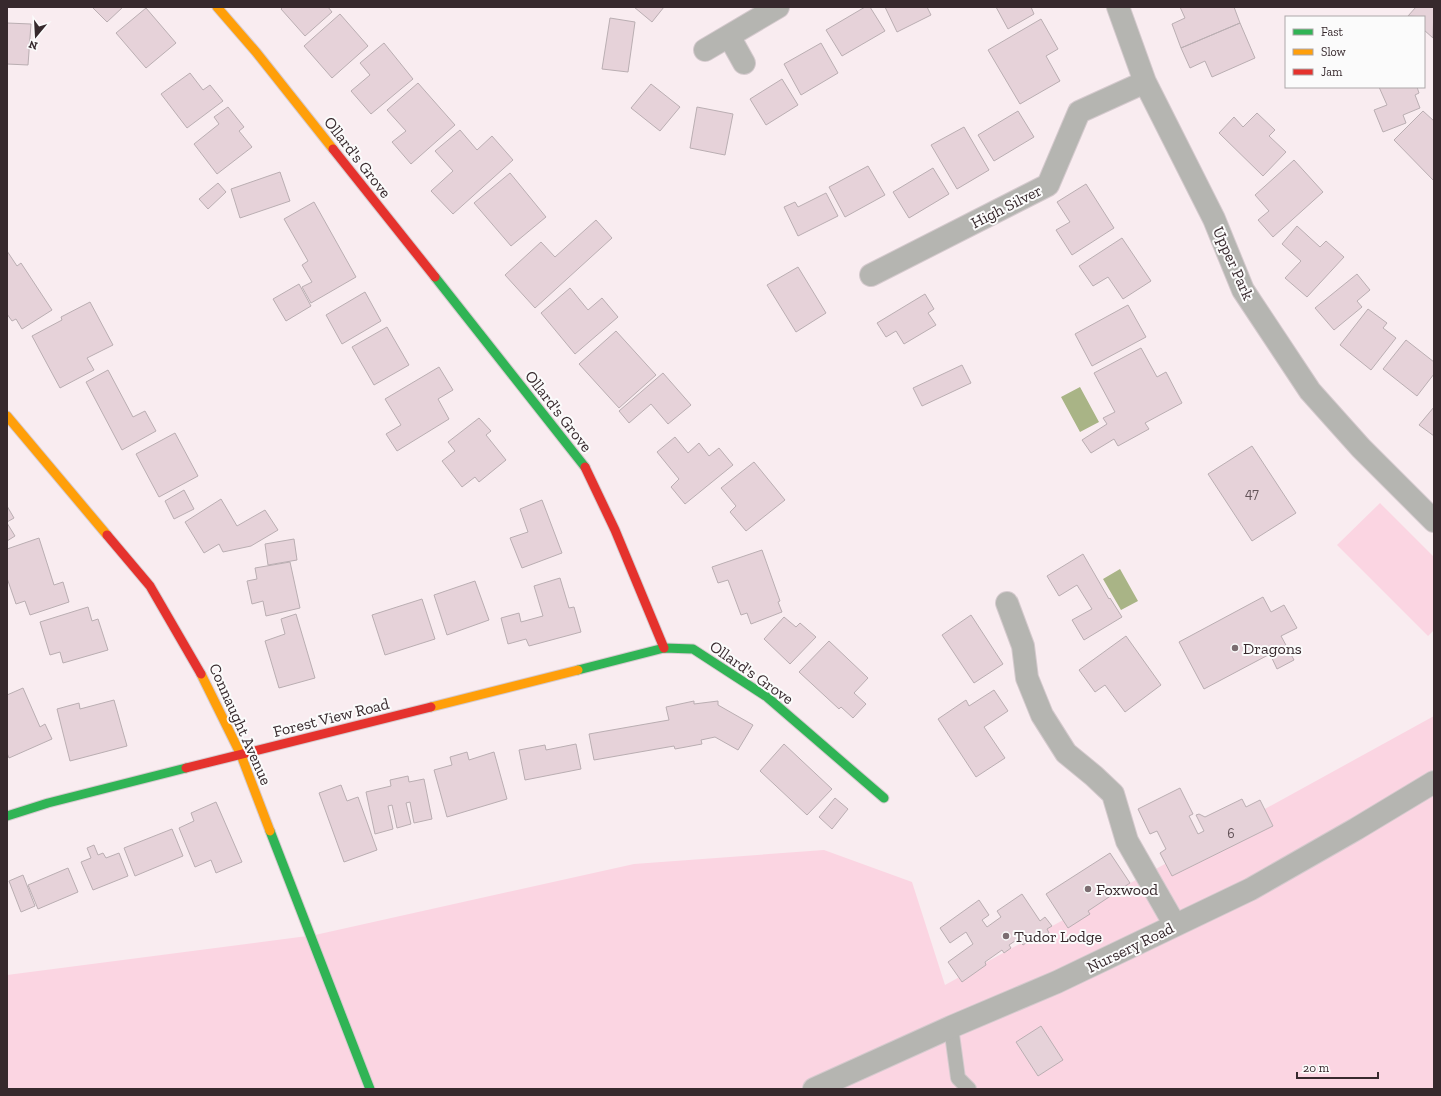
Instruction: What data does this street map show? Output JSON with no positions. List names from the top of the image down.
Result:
{
  "streets": {
    "street": [
      "Ollard's Grove",
      "High Silver",
      "Upper Park",
      "Forest View Road",
      "Connaught Avenue",
      "Nursery Road"
    ]
  },
  "crossings": [
    ["Ollard's Grove", "Forest View Road"],
    ["High Silver", "Upper Park"],
    ["Forest View Road", "Connaught Avenue"]
  ],
  "places": ["Dragons", "Foxwood", "Tudor Lodge"],
  "house_numbers": ["47", "6"],
  "legend": ["Fast", "Slow", "Jam"],
  "scale_bar": "20 m",
  "north": "bottom"
}
